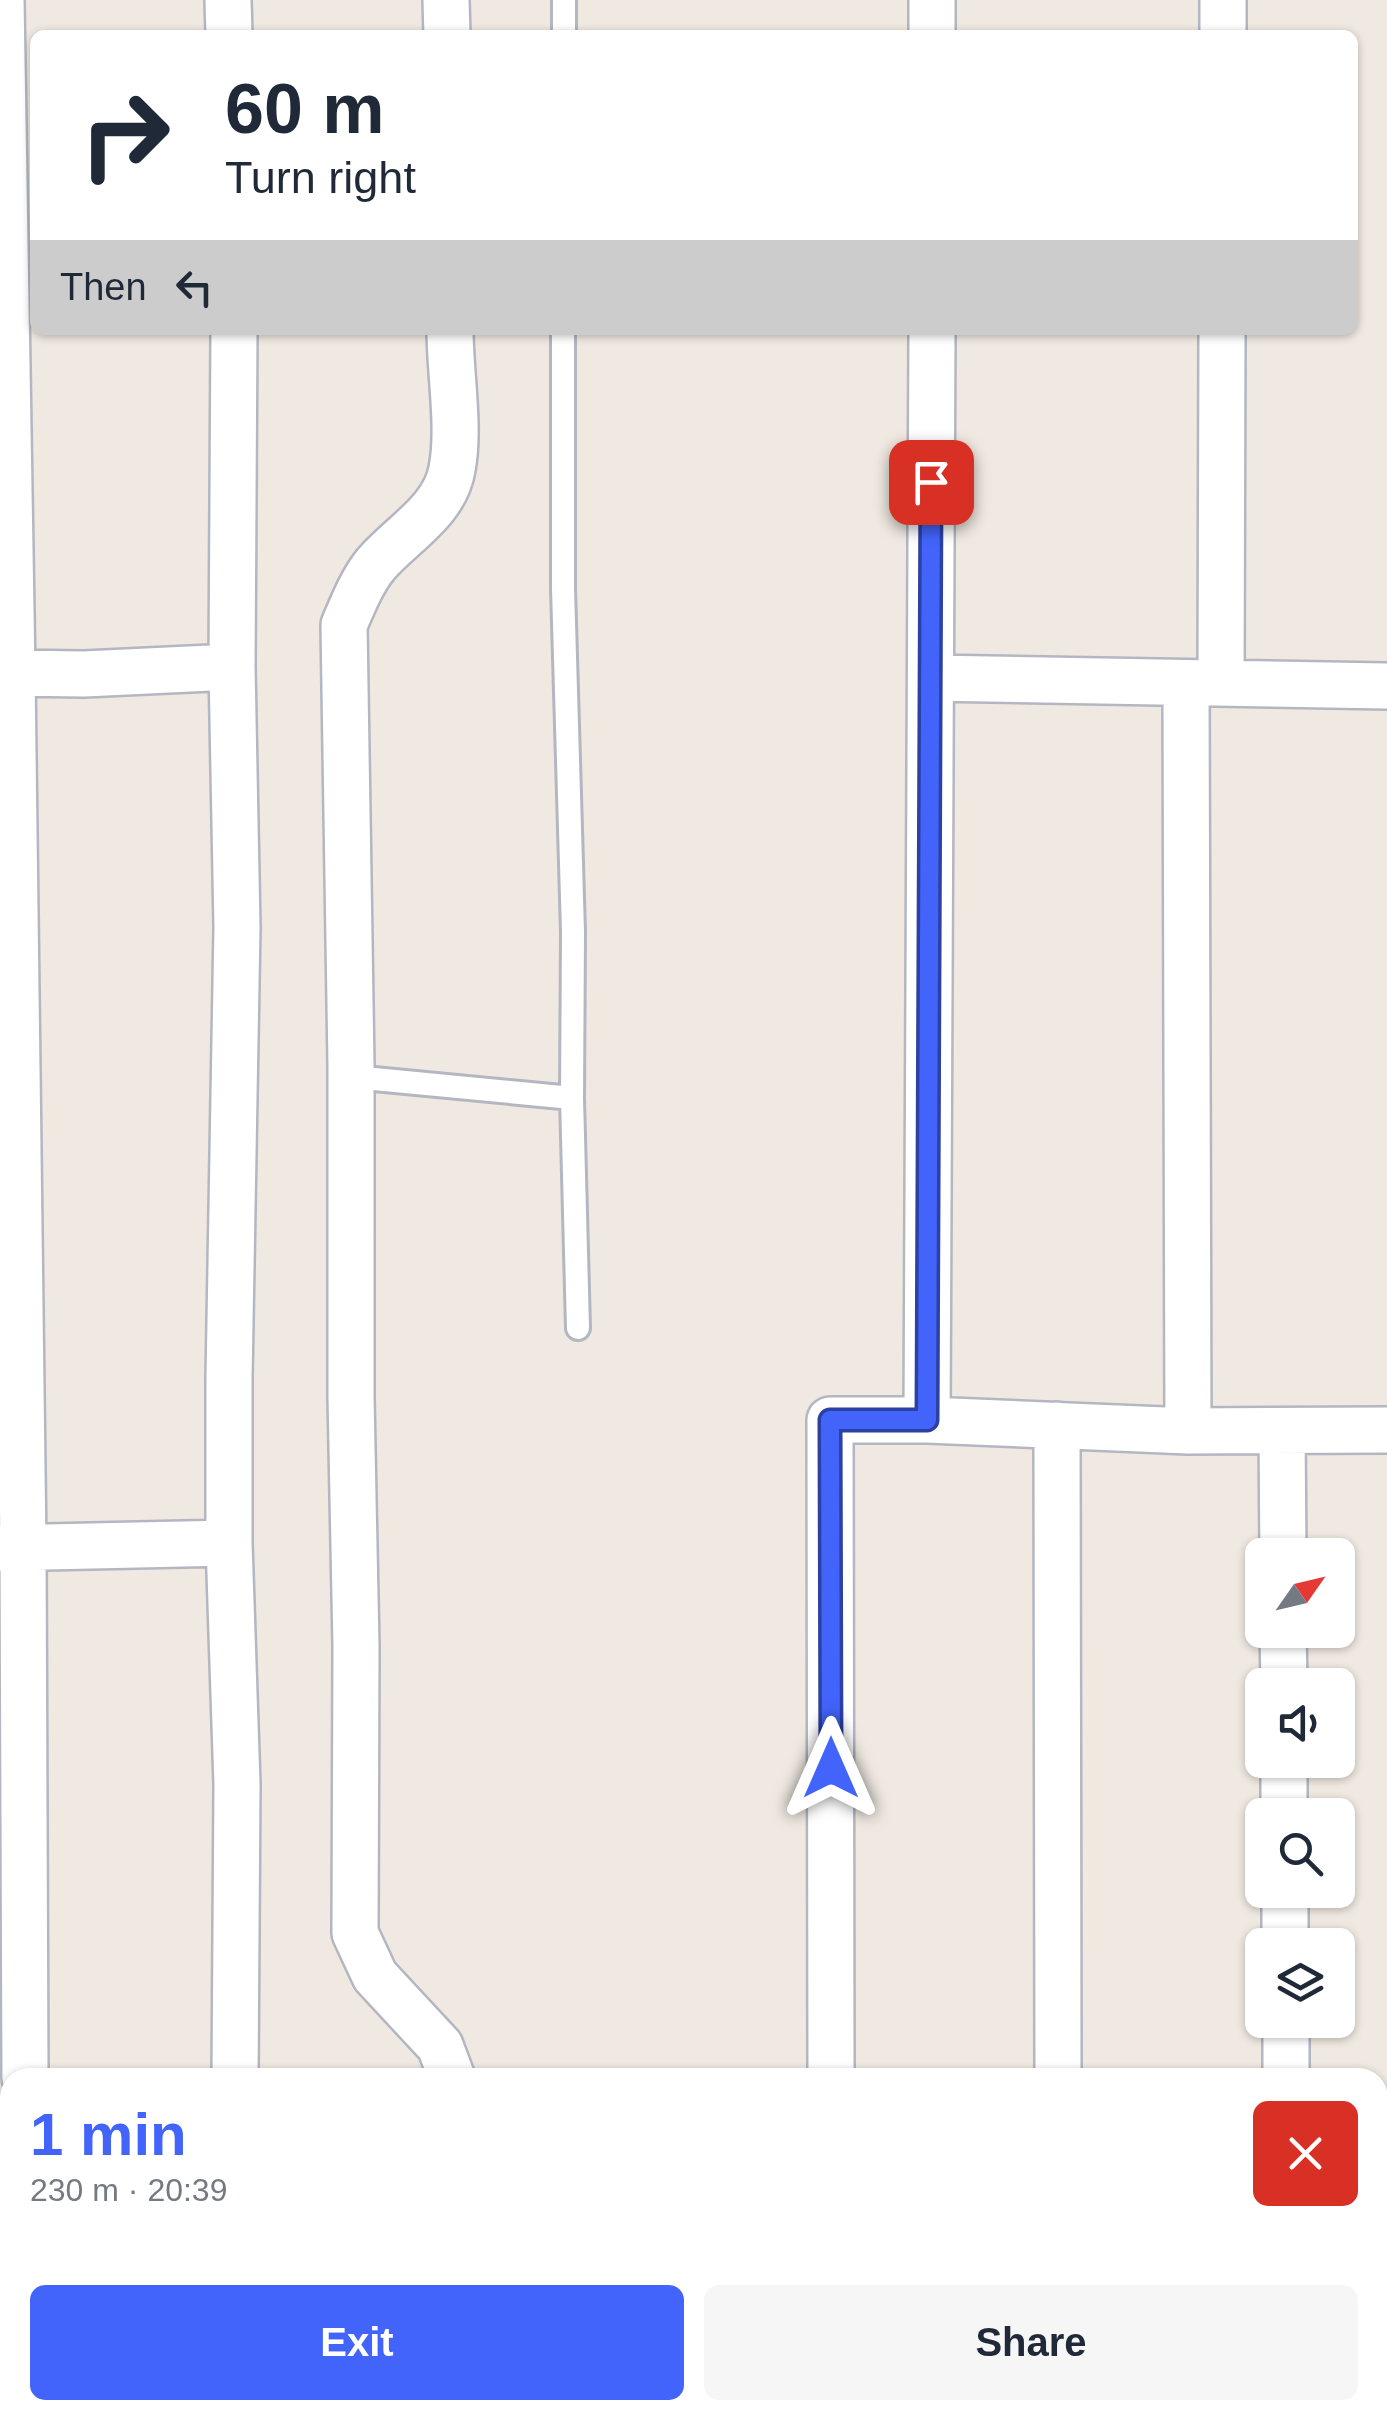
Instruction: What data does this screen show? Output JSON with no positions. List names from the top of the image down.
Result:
{
  "north": "top right",
  "page": {
    "turn": ["60 m", "Turn right"],
    "then": "Then",
    "heading": ["1 min", "230 m · 20:39"],
    "buttons": ["Exit", "Share"]
  }
}
